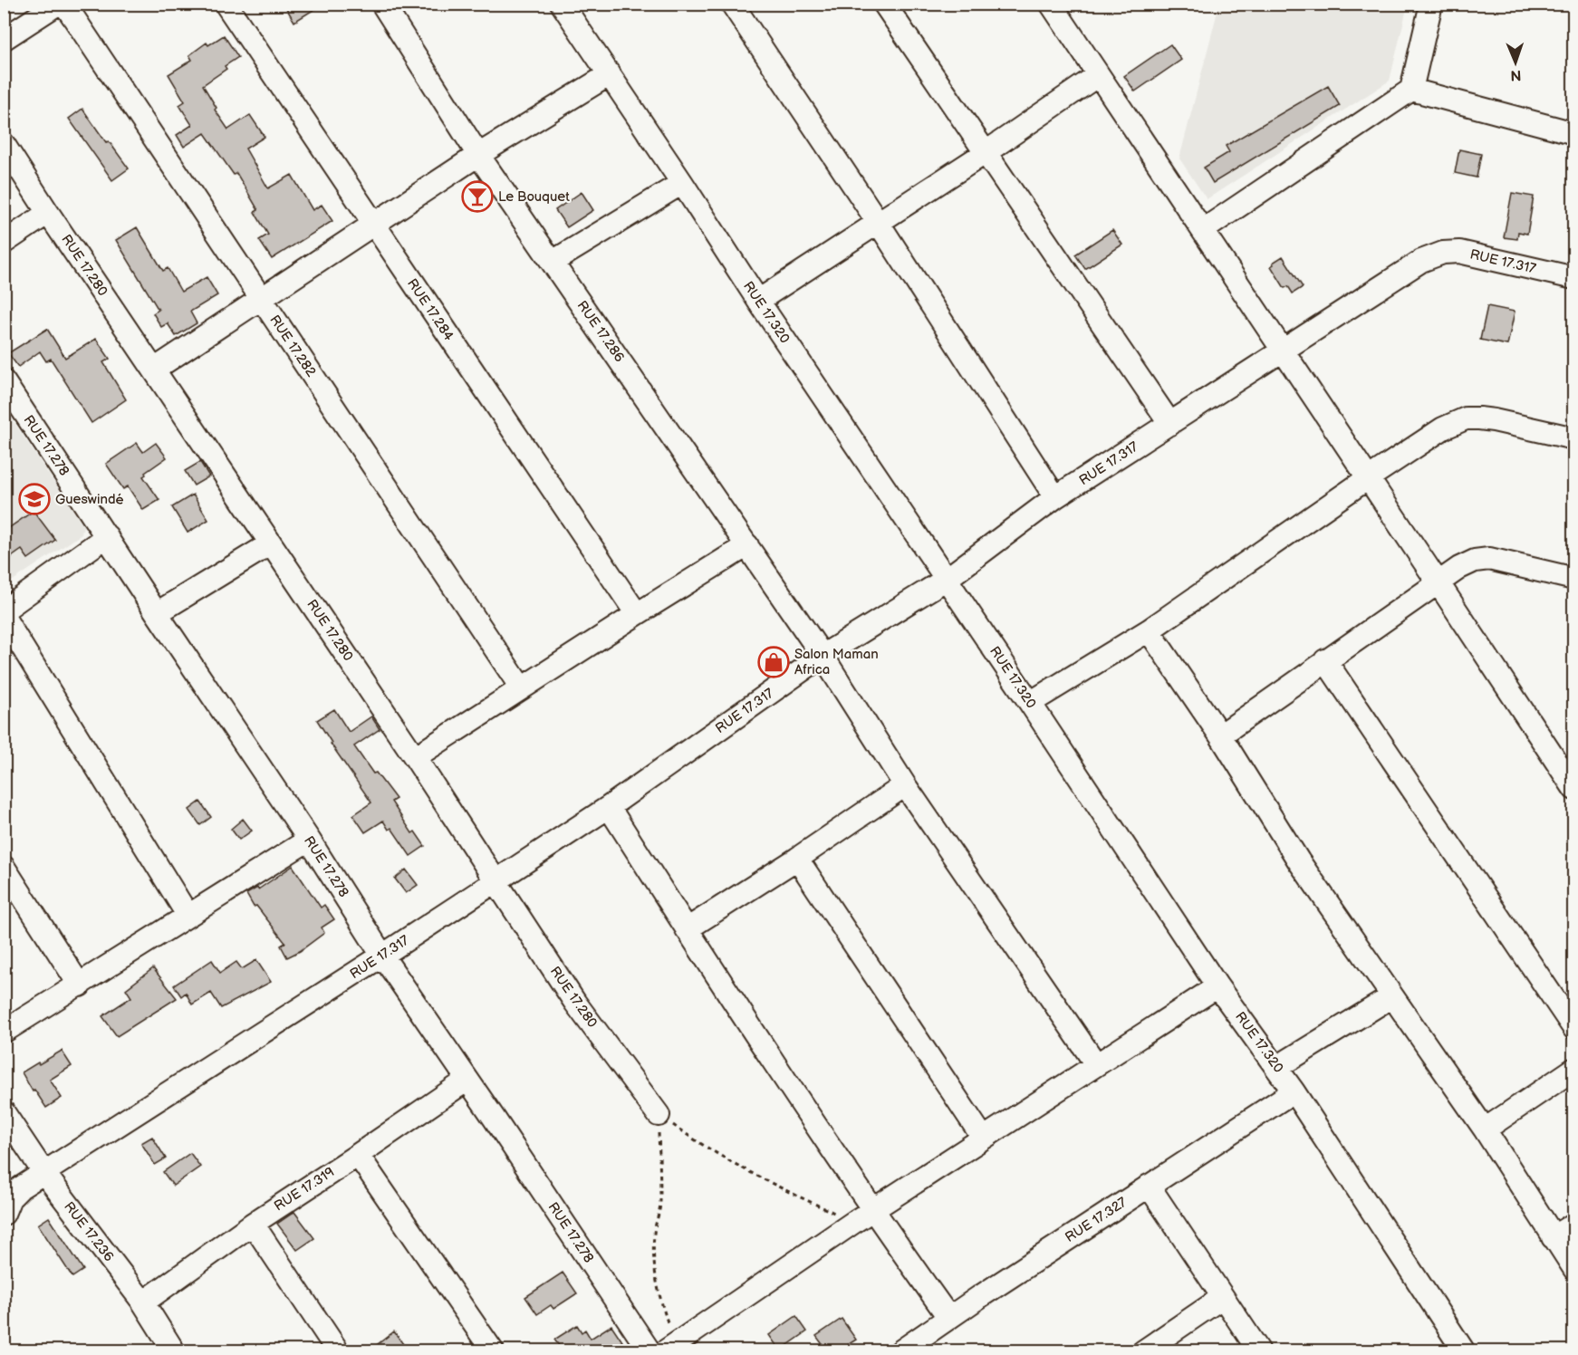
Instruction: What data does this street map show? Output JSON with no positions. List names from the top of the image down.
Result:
{
  "streets": {
    "street": [
      "RUE 17.317",
      "RUE 17.280",
      "RUE 17.284",
      "RUE 17.320",
      "RUE 17.286",
      "RUE 17.282",
      "RUE 17.278",
      "RUE 17.319",
      "RUE 17.327",
      "RUE 17.236"
    ]
  },
  "crossings": [
    ["RUE 17.317", "RUE 17.280"],
    ["RUE 17.317", "RUE 17.320"],
    ["RUE 17.317", "RUE 17.286"],
    ["RUE 17.317", "RUE 17.278"],
    ["RUE 17.317", "RUE 17.236"],
    ["RUE 17.320", "RUE 17.327"],
    ["RUE 17.278", "RUE 17.319"],
    ["RUE 17.319", "RUE 17.236"]
  ],
  "places": {
    "bar": ["Le Bouquet"],
    "school or university": ["Gueswindé"],
    "shop": ["Salon Maman Africa"]
  },
  "north": "bottom"
}
